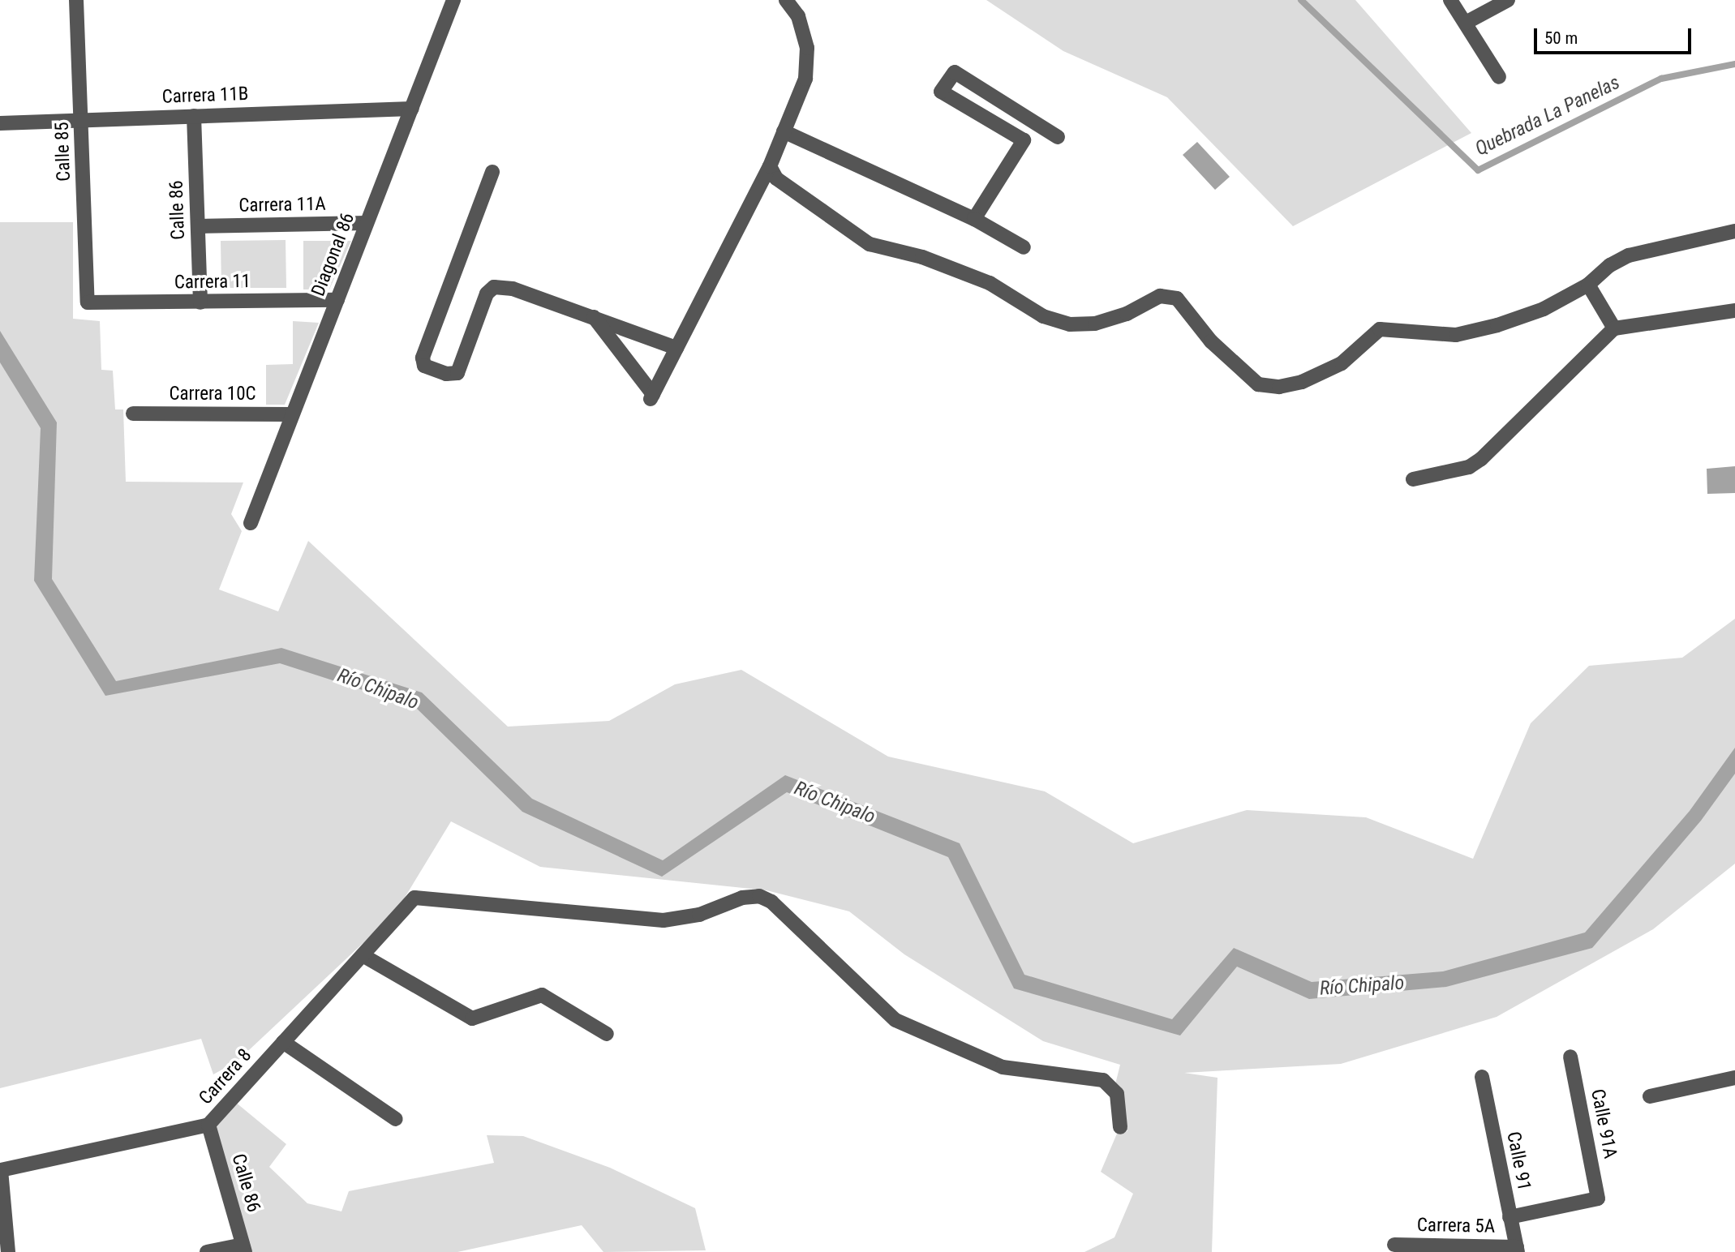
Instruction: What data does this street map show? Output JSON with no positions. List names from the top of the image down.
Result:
{
  "streets": {
    "street": [
      "Carrera 11B",
      "Calle 85",
      "Carrera 11A",
      "Calle 86",
      "Diagonal 86",
      "Carrera 11",
      "Carrera 10C",
      "Carrera 8",
      "Calle 91A",
      "Calle 91",
      "Carrera 5A"
    ]
  },
  "crossings": [
    ["Carrera 11B", "Calle 85"],
    ["Carrera 11B", "Calle 86"],
    ["Carrera 11B", "Diagonal 86"],
    ["Calle 85", "Carrera 11"],
    ["Carrera 11A", "Calle 86"],
    ["Carrera 11A", "Diagonal 86"],
    ["Calle 86", "Carrera 11"],
    ["Calle 86", "Carrera 8"],
    ["Diagonal 86", "Carrera 11"],
    ["Diagonal 86", "Carrera 10C"],
    ["Calle 91A", "Carrera 5A"],
    ["Calle 91", "Carrera 5A"]
  ],
  "water": ["Quebrada La Panelas", "Río Chipalo"],
  "scale_bar": "50 m"
}
